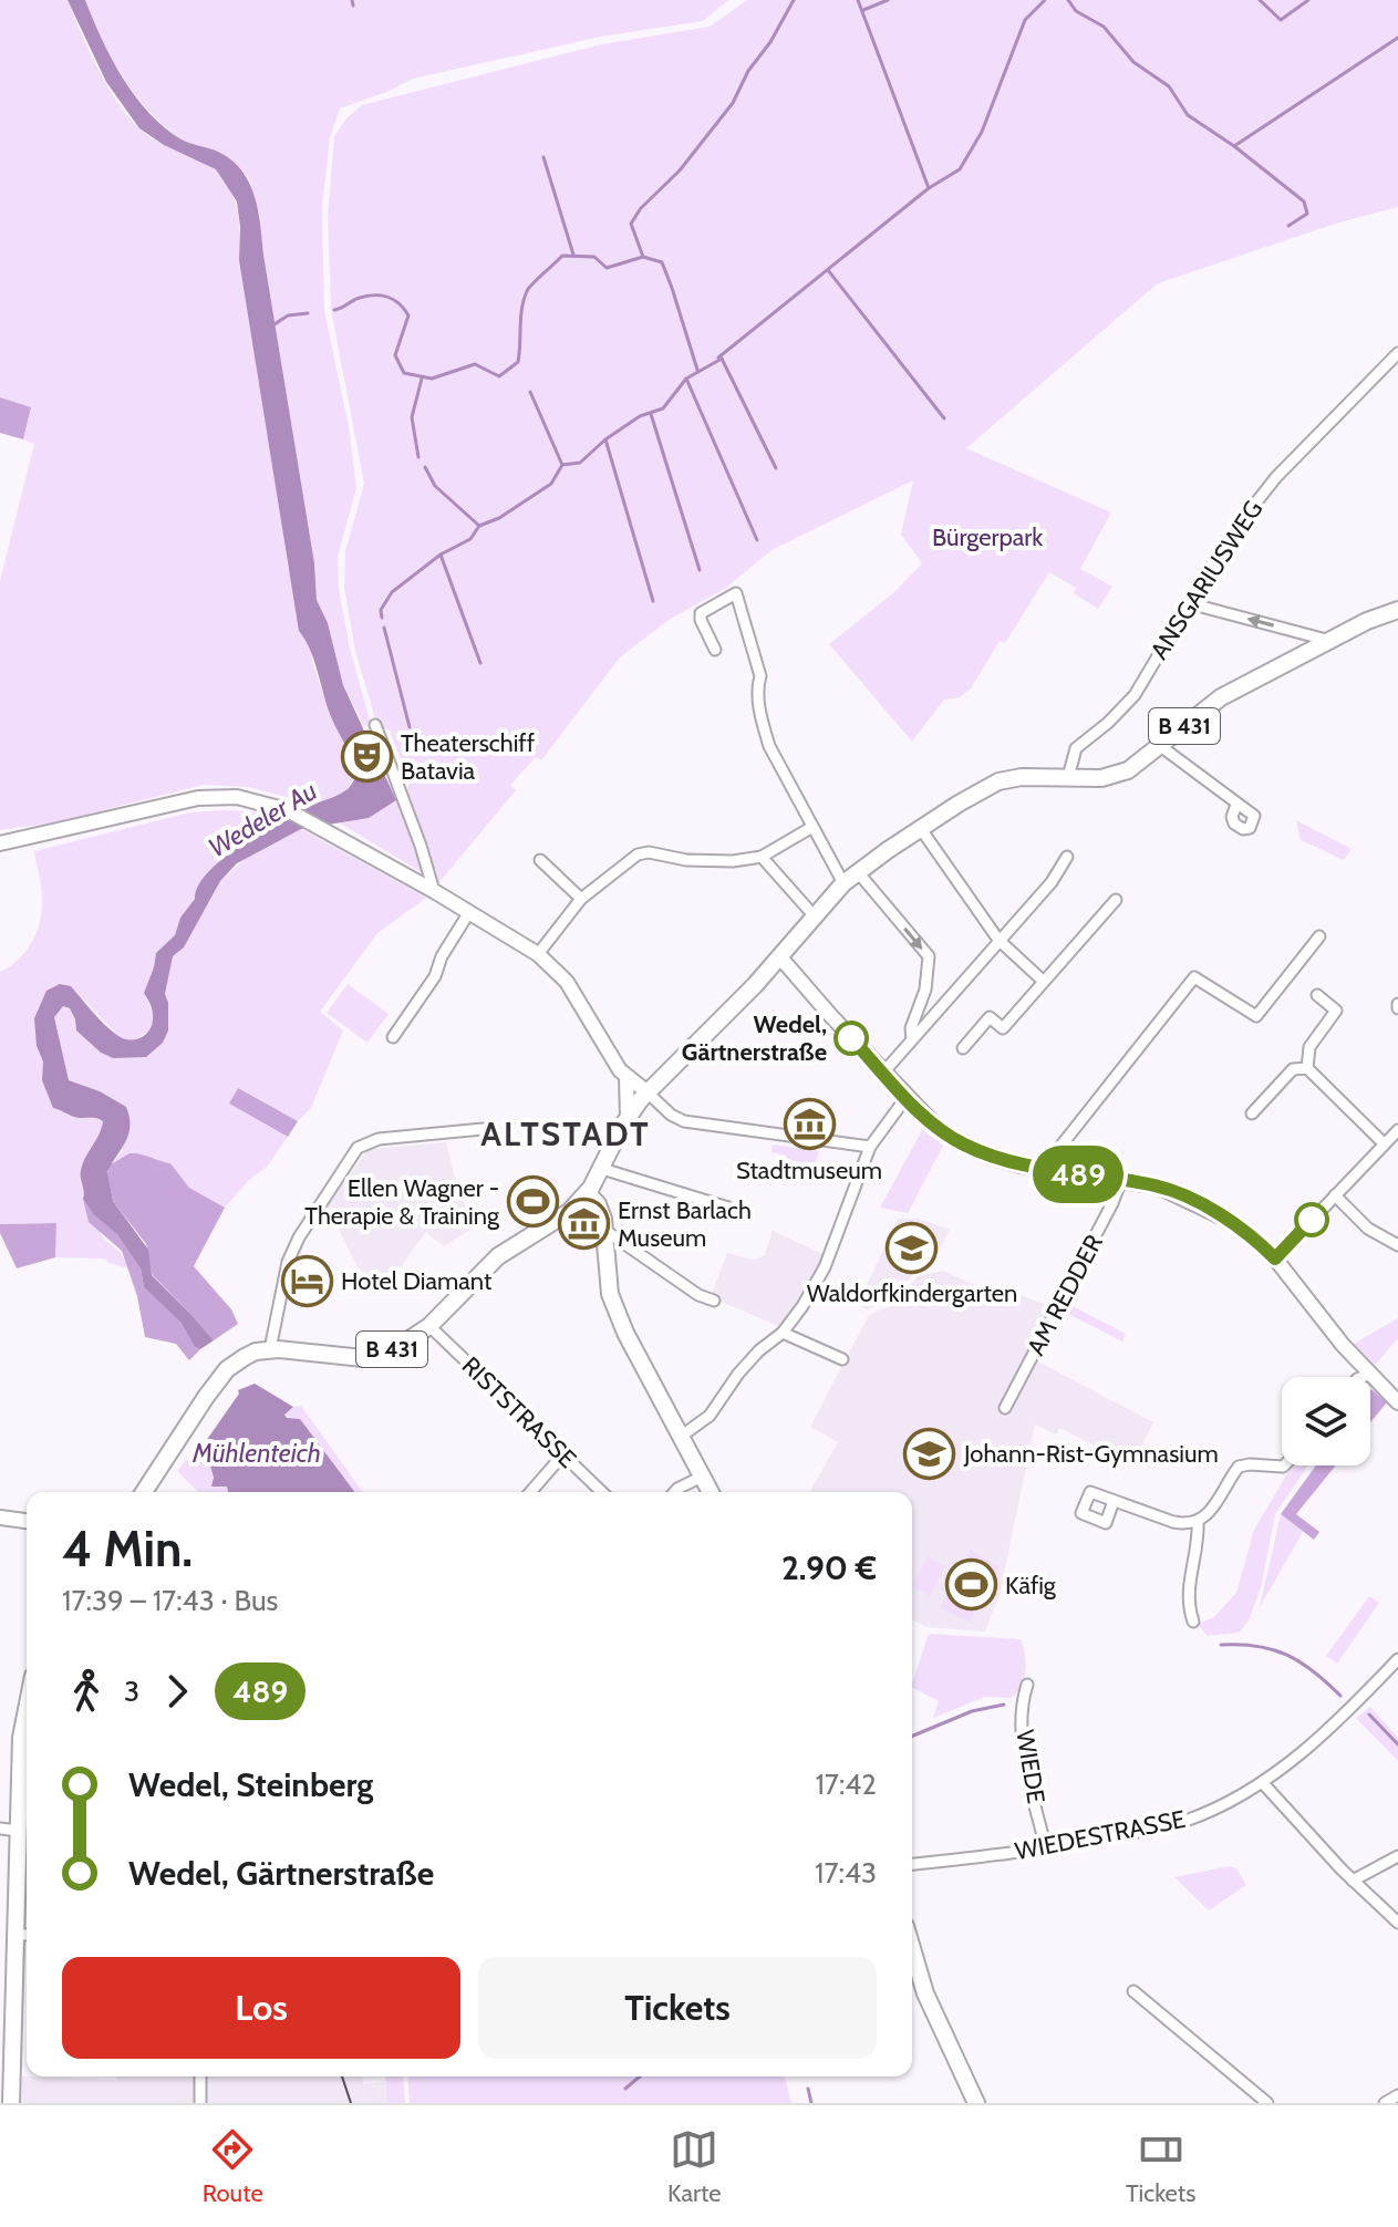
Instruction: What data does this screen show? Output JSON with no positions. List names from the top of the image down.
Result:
{
  "streets": {
    "main road": ["B 431"],
    "street": [
      "ANSGARIUSWEG",
      "AM REDDER",
      "RISTSTRASSE",
      "WIEDE",
      "WIEDESTRASSE"
    ]
  },
  "crossings": [
    ["ANSGARIUSWEG", "B 431"],
    ["B 431", "RISTSTRASSE"],
    ["WIEDE", "WIEDESTRASSE"]
  ],
  "districts": ["ALTSTADT"],
  "water": ["Wedeler Au", "Mühlenteich"],
  "parks": ["Bürgerpark"],
  "places": {
    "theatre": ["Theaterschiff Batavia"],
    "other": ["Wedel, Gärtnerstraße"],
    "museum": ["Stadtmuseum", "Ernst Barlach Museum"],
    "sports": ["Ellen Wagner - Therapie & Training", "Käfig"],
    "school or university": ["Waldorfkindergarten", "Johann-Rist-Gymnasium"],
    "hotel": ["Hotel Diamant"]
  },
  "lines": ["bus line 489"],
  "page": {
    "on_map": "489",
    "heading": ["4 Min.", "17:39 – 17:43 · Bus", "2.90 €"],
    "legs": ["3", "489"],
    "list": [
      {
        "name": "Wedel, Steinberg",
        "value": "17:42"
      },
      {
        "name": "Wedel, Gärtnerstraße",
        "value": "17:43"
      }
    ],
    "buttons": ["Los", "Tickets"],
    "tabs": ["Route", "Karte", "Tickets"]
  }
}
